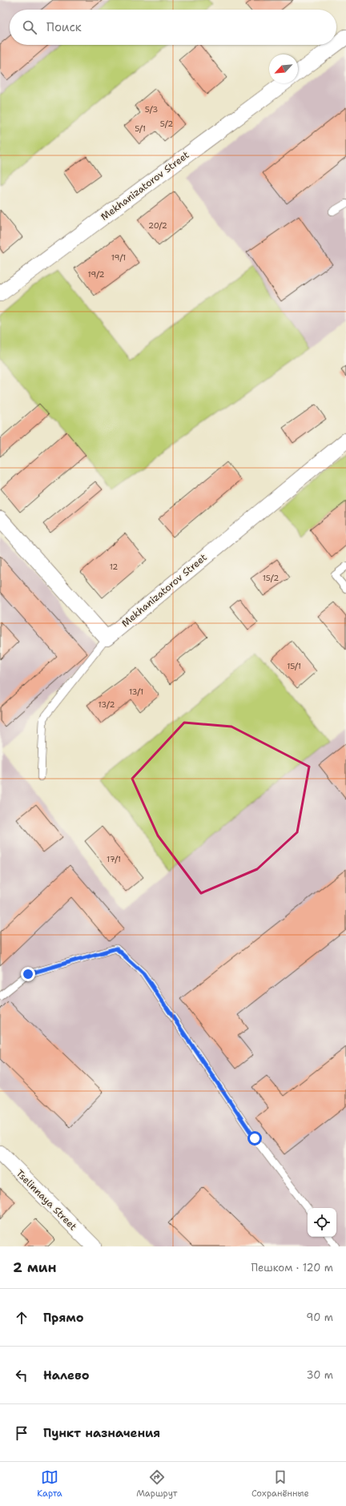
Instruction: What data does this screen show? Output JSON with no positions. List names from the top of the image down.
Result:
{
  "streets": {
    "street": ["Mekhanizatorov Street", "Tselinnaya Street"]
  },
  "house_numbers": [
    "5/3",
    "5/2",
    "5/1",
    "20/2",
    "19/1",
    "19/2",
    "12",
    "15/2",
    "15/1",
    "13/1",
    "13/2",
    "17/1"
  ],
  "north": "bottom left",
  "page": {
    "search": "Поиск",
    "heading": ["2 мин", "Пешком · 120 m"],
    "list": [
      ["Прямо", "90 m"],
      ["Налево", "30 m"],
      "Пункт назначения"
    ],
    "nav": ["Карта", "Маршрут", "Сохранённые"]
  }
}
